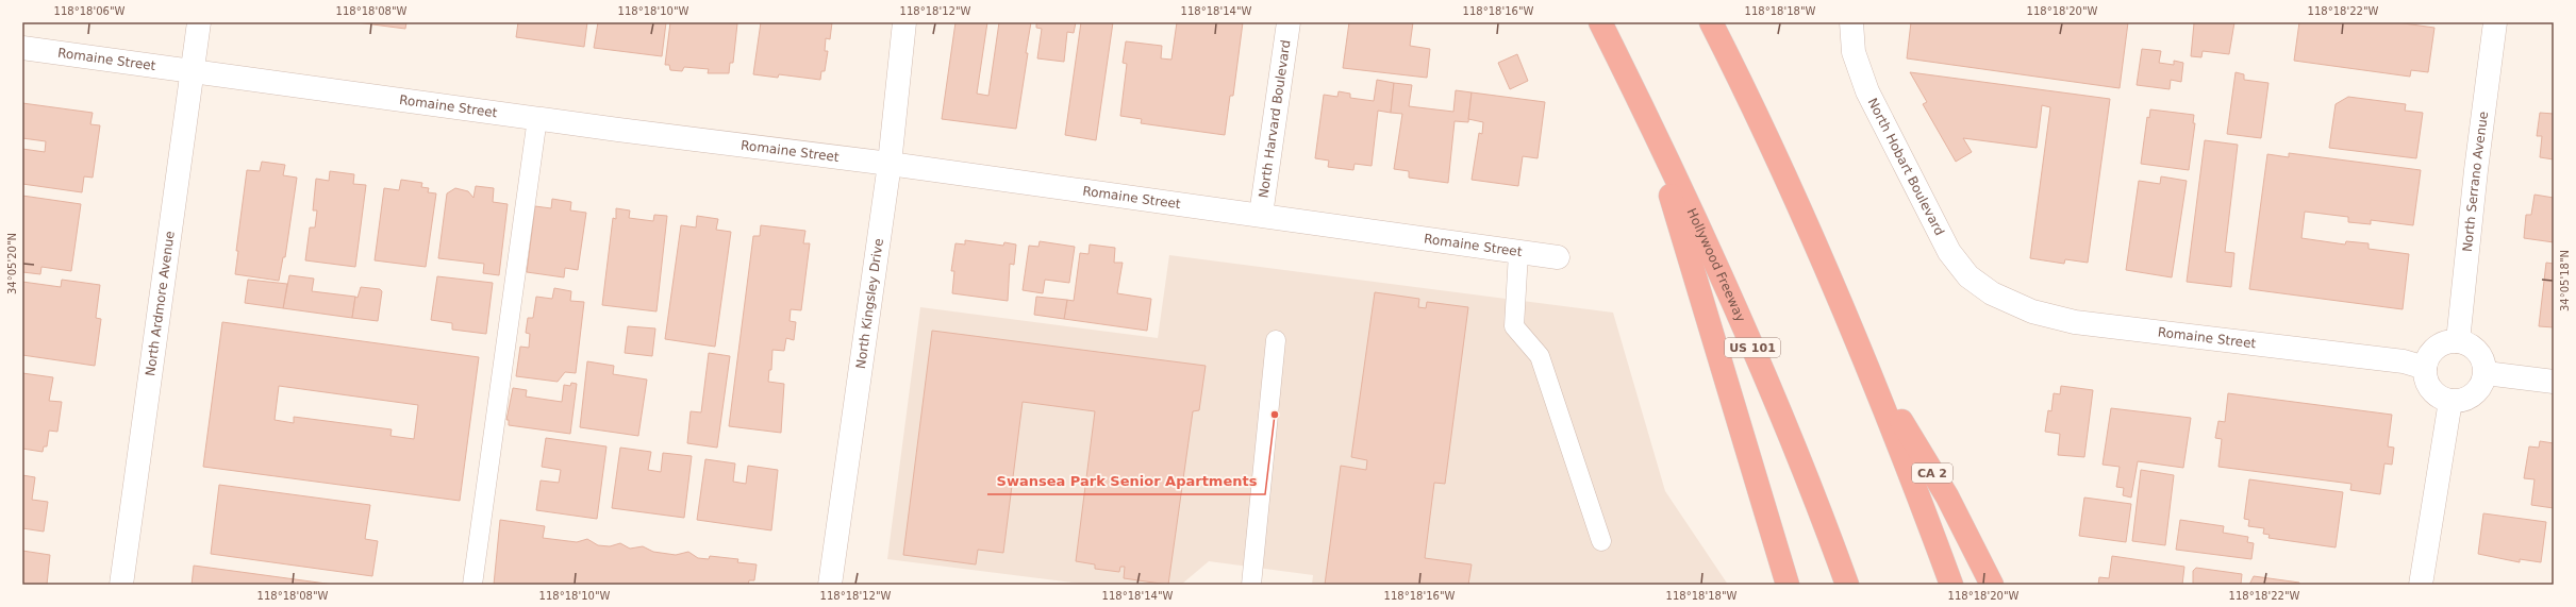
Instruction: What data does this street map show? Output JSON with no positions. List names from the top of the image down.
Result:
{
  "streets": {
    "highway": ["Hollywood Freeway", "US 101", "CA 2"],
    "street": [
      "Romaine Street",
      "North Harvard Boulevard",
      "North Hobart Boulevard",
      "North Serrano Avenue",
      "North Ardmore Avenue",
      "North Kingsley Drive"
    ]
  },
  "crossings": [
    ["Romaine Street", "North Harvard Boulevard"],
    ["Romaine Street", "North Hobart Boulevard"],
    ["Romaine Street", "North Serrano Avenue"],
    ["Romaine Street", "North Ardmore Avenue"],
    ["Romaine Street", "North Kingsley Drive"]
  ],
  "places": ["Swansea Park Senior Apartments"],
  "coordinates": [
    "118°18'06\"W",
    "118°18'08\"W",
    "118°18'10\"W",
    "118°18'12\"W",
    "118°18'14\"W",
    "118°18'16\"W",
    "118°18'18\"W",
    "118°18'20\"W",
    "118°18'22\"W",
    "34°05'20\"N",
    "34°05'18\"N"
  ]
}
